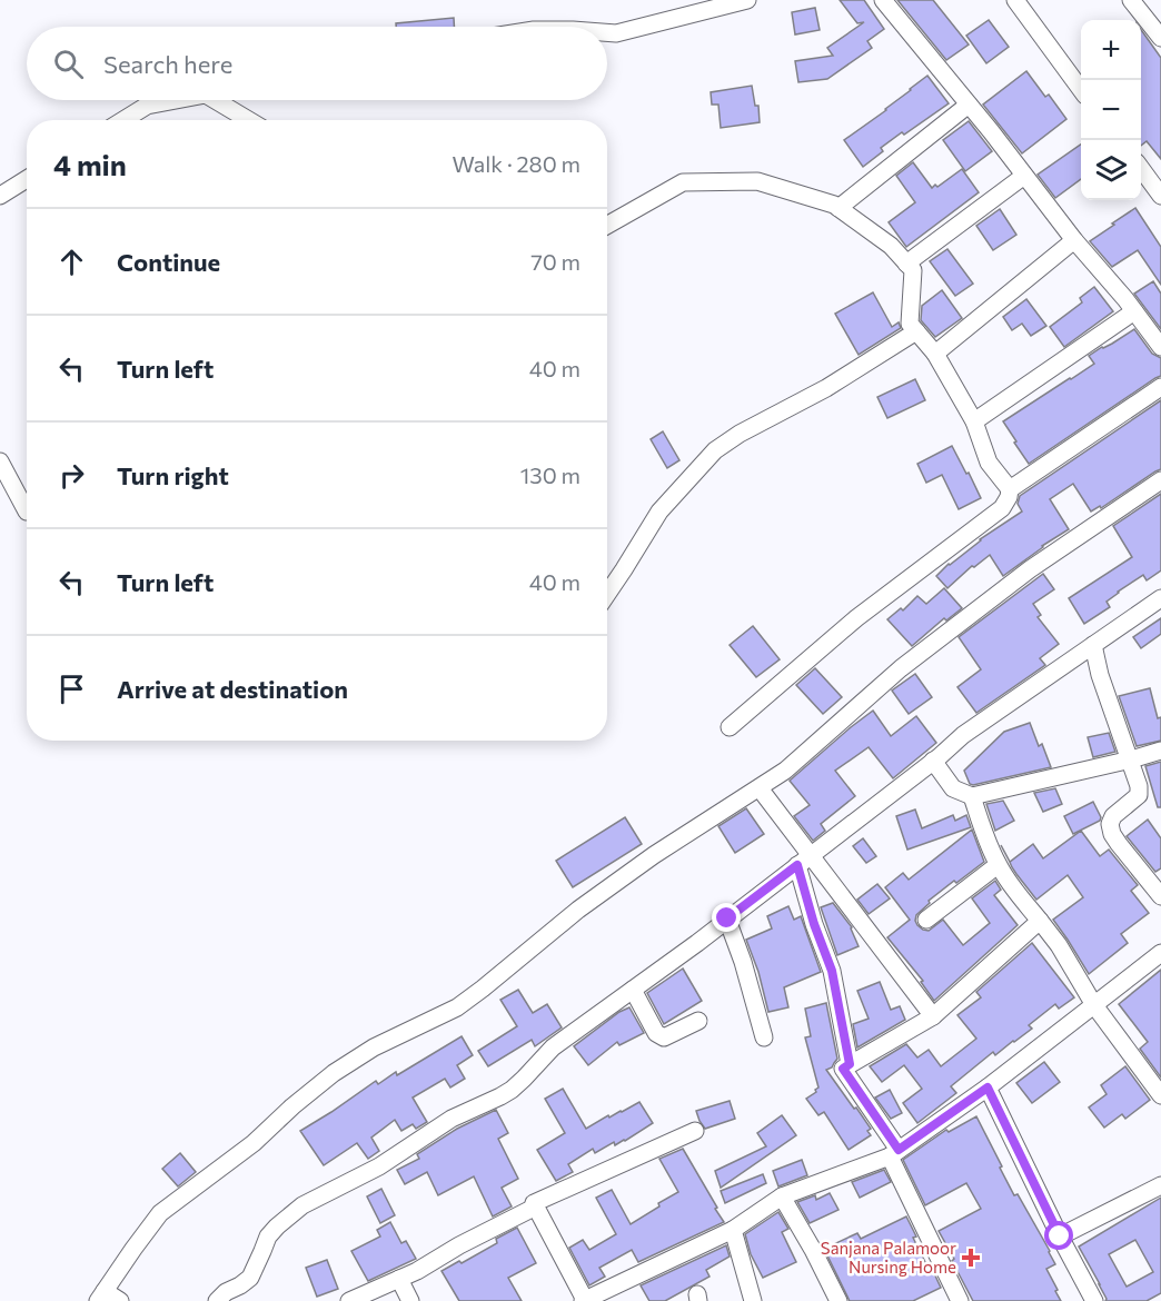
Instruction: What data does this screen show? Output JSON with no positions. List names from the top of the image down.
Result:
{
  "places": {
    "health": ["Sanjana Palamoor Nursing Home"]
  },
  "page": {
    "map_buttons": ["+", "−"],
    "search": "Search here",
    "heading": ["4 min", "Walk · 280 m"],
    "list": [
      ["Continue", "70 m"],
      ["Turn left", "40 m"],
      ["Turn right", "130 m"],
      ["Turn left", "40 m"],
      "Arrive at destination"
    ]
  }
}
